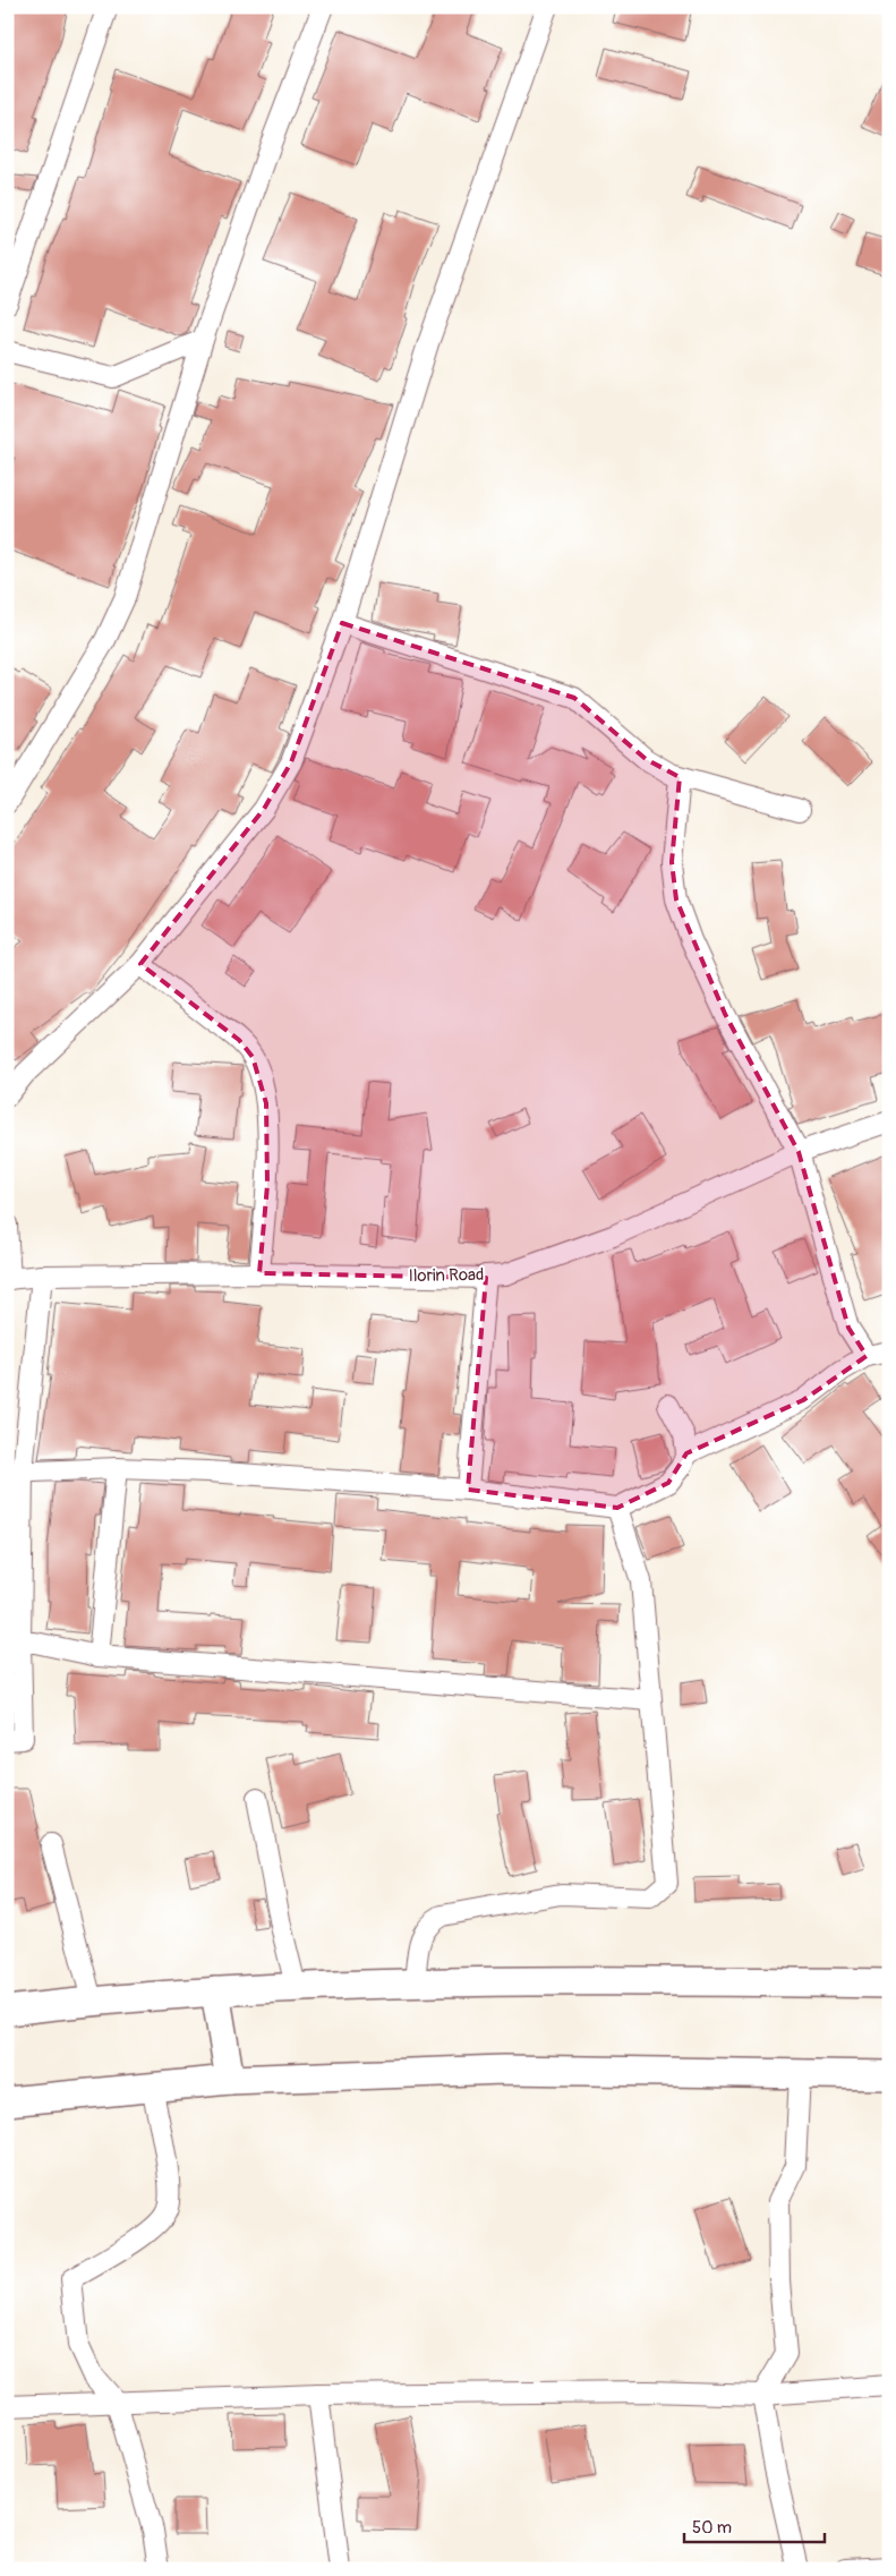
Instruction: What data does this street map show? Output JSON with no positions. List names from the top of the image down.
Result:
{
  "streets": {
    "street": ["Ilorin Road"]
  },
  "scale_bar": "50 m"
}
